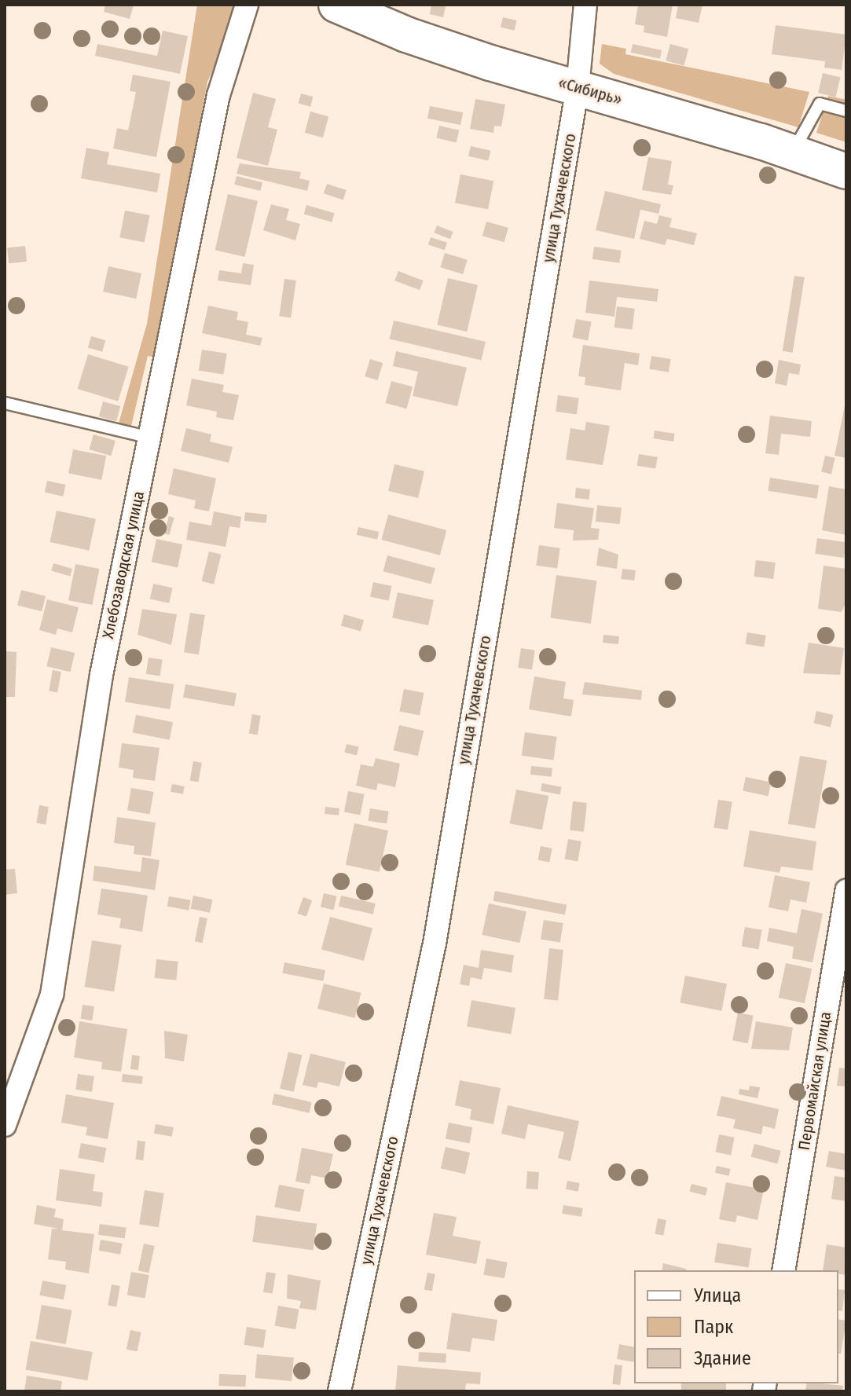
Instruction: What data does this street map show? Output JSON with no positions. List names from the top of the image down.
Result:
{
  "streets": {
    "highway": ["«Сибирь»"],
    "street": ["улица Тухачевского", "Хлебозаводская улица", "Первомайская улица"]
  },
  "crossings": [
    ["«Сибирь»", "улица Тухачевского"]
  ],
  "legend": ["Улица", "Парк", "Здание"]
}
